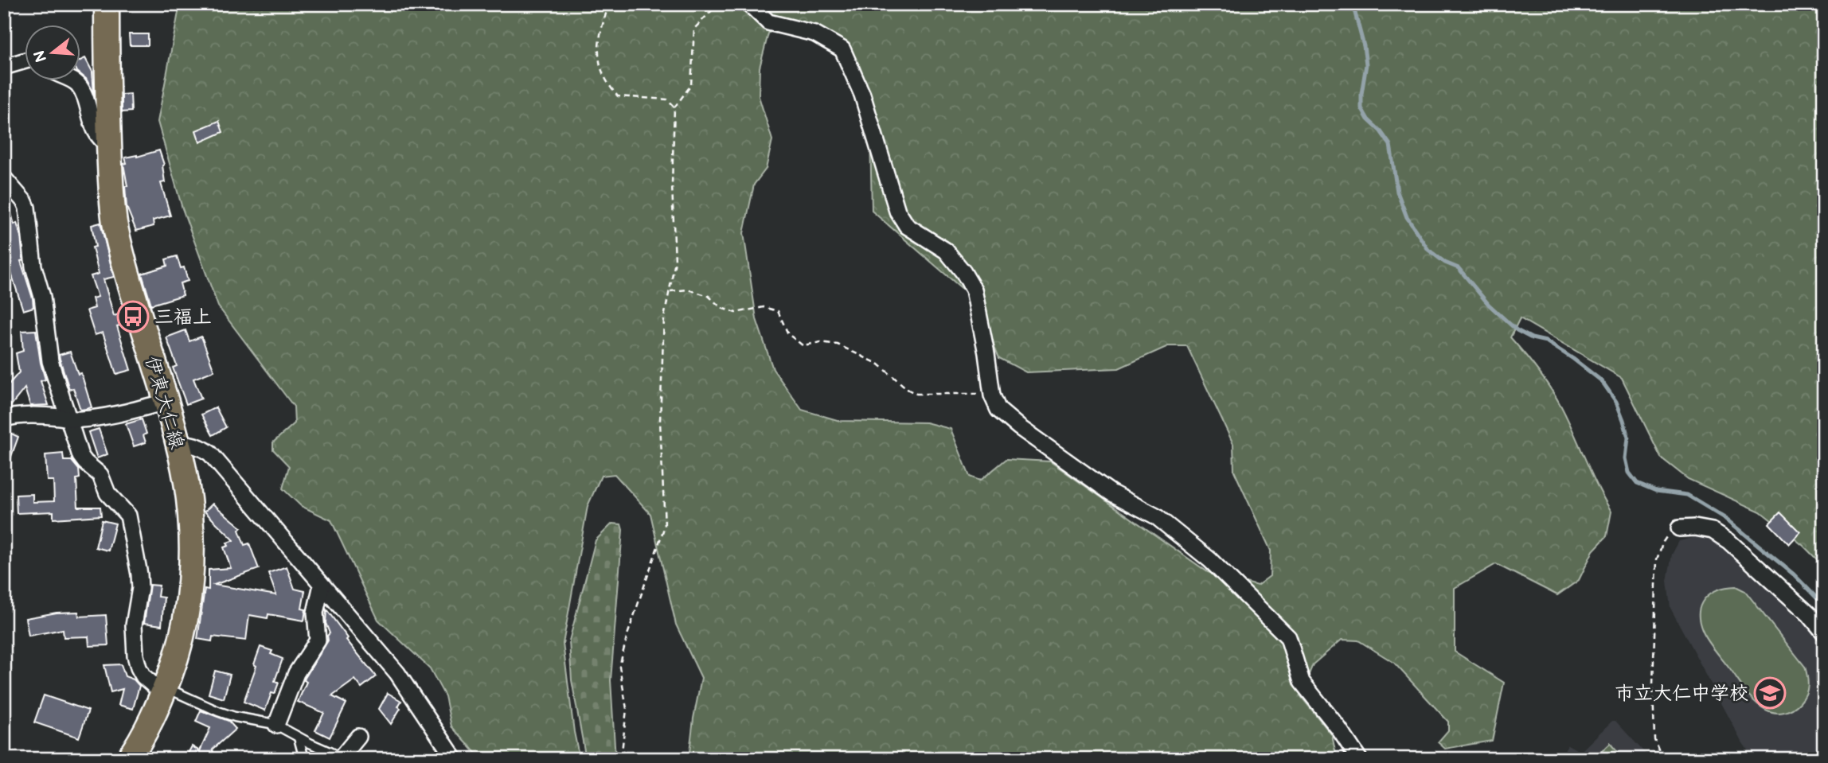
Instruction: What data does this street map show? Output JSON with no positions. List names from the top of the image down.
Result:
{
  "streets": {
    "main road": ["伊東大仁線"]
  },
  "places": {
    "bus stop": ["三福上"],
    "school or university": ["市立大仁中学校"]
  },
  "north": "left"
}
